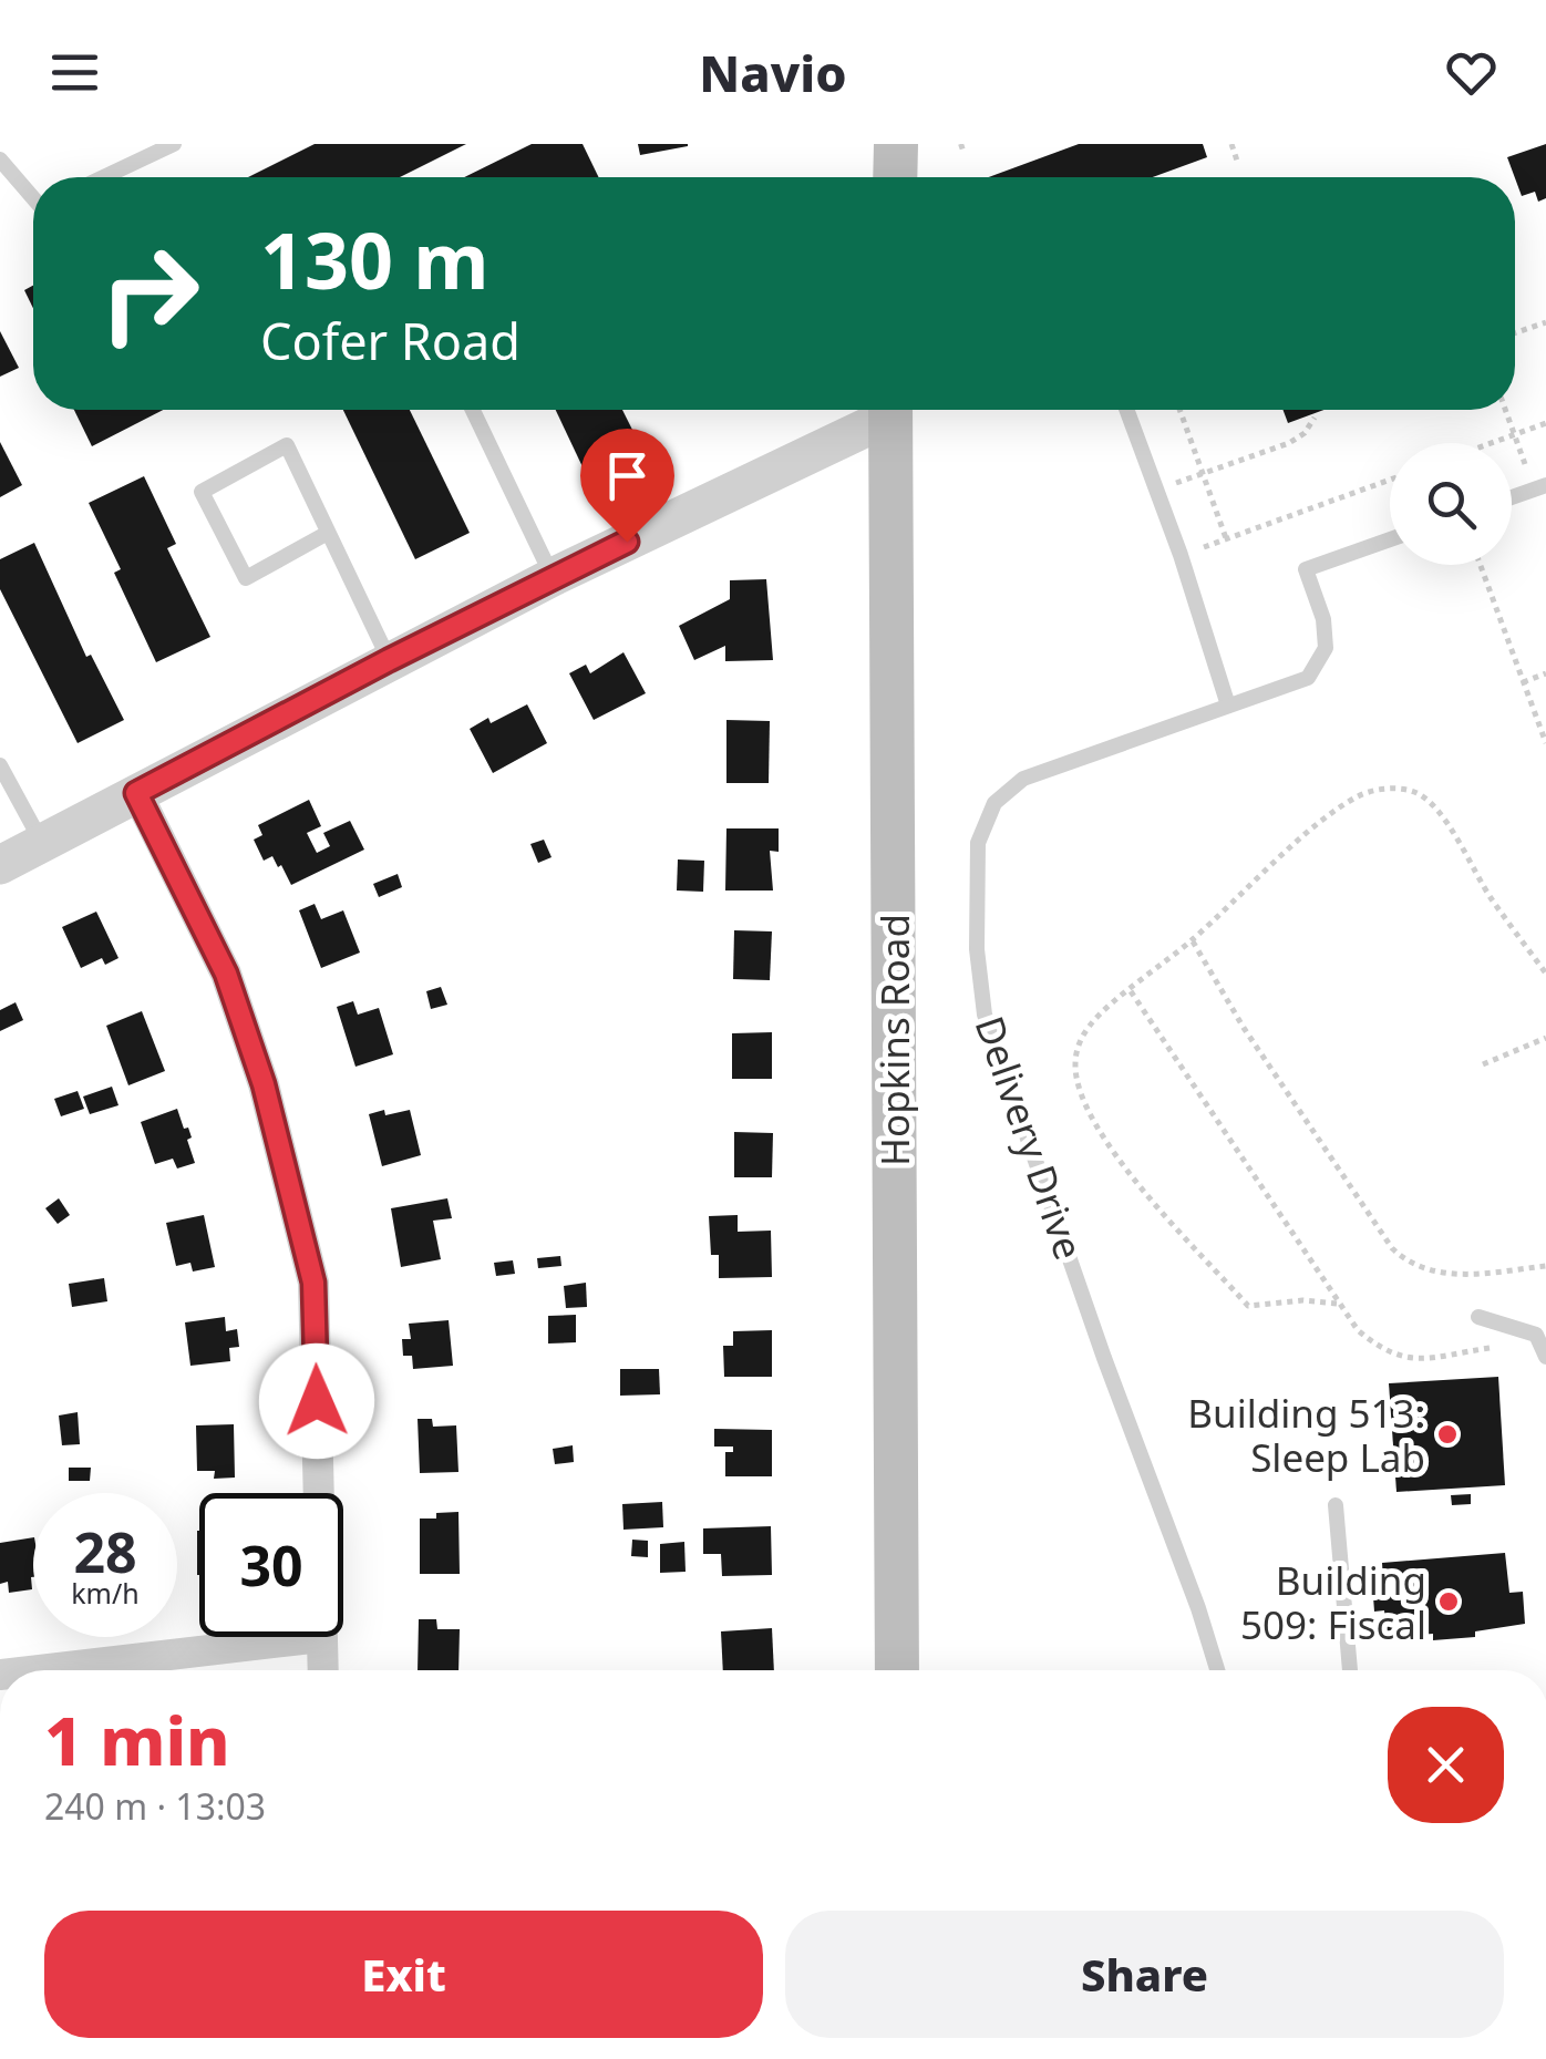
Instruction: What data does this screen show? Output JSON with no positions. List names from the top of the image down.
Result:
{
  "streets": {
    "main road": ["Hopkins Road"],
    "lane": ["Delivery Drive"]
  },
  "places": ["Building 513: Sleep Lab", "Building 509: Fiscal"],
  "page": {
    "header": "Navio",
    "turn": ["130 m", "Cofer Road"],
    "speed": "28 km/h",
    "limit": "30",
    "heading": ["1 min", "240 m · 13:03"],
    "buttons": ["Exit", "Share"]
  }
}
